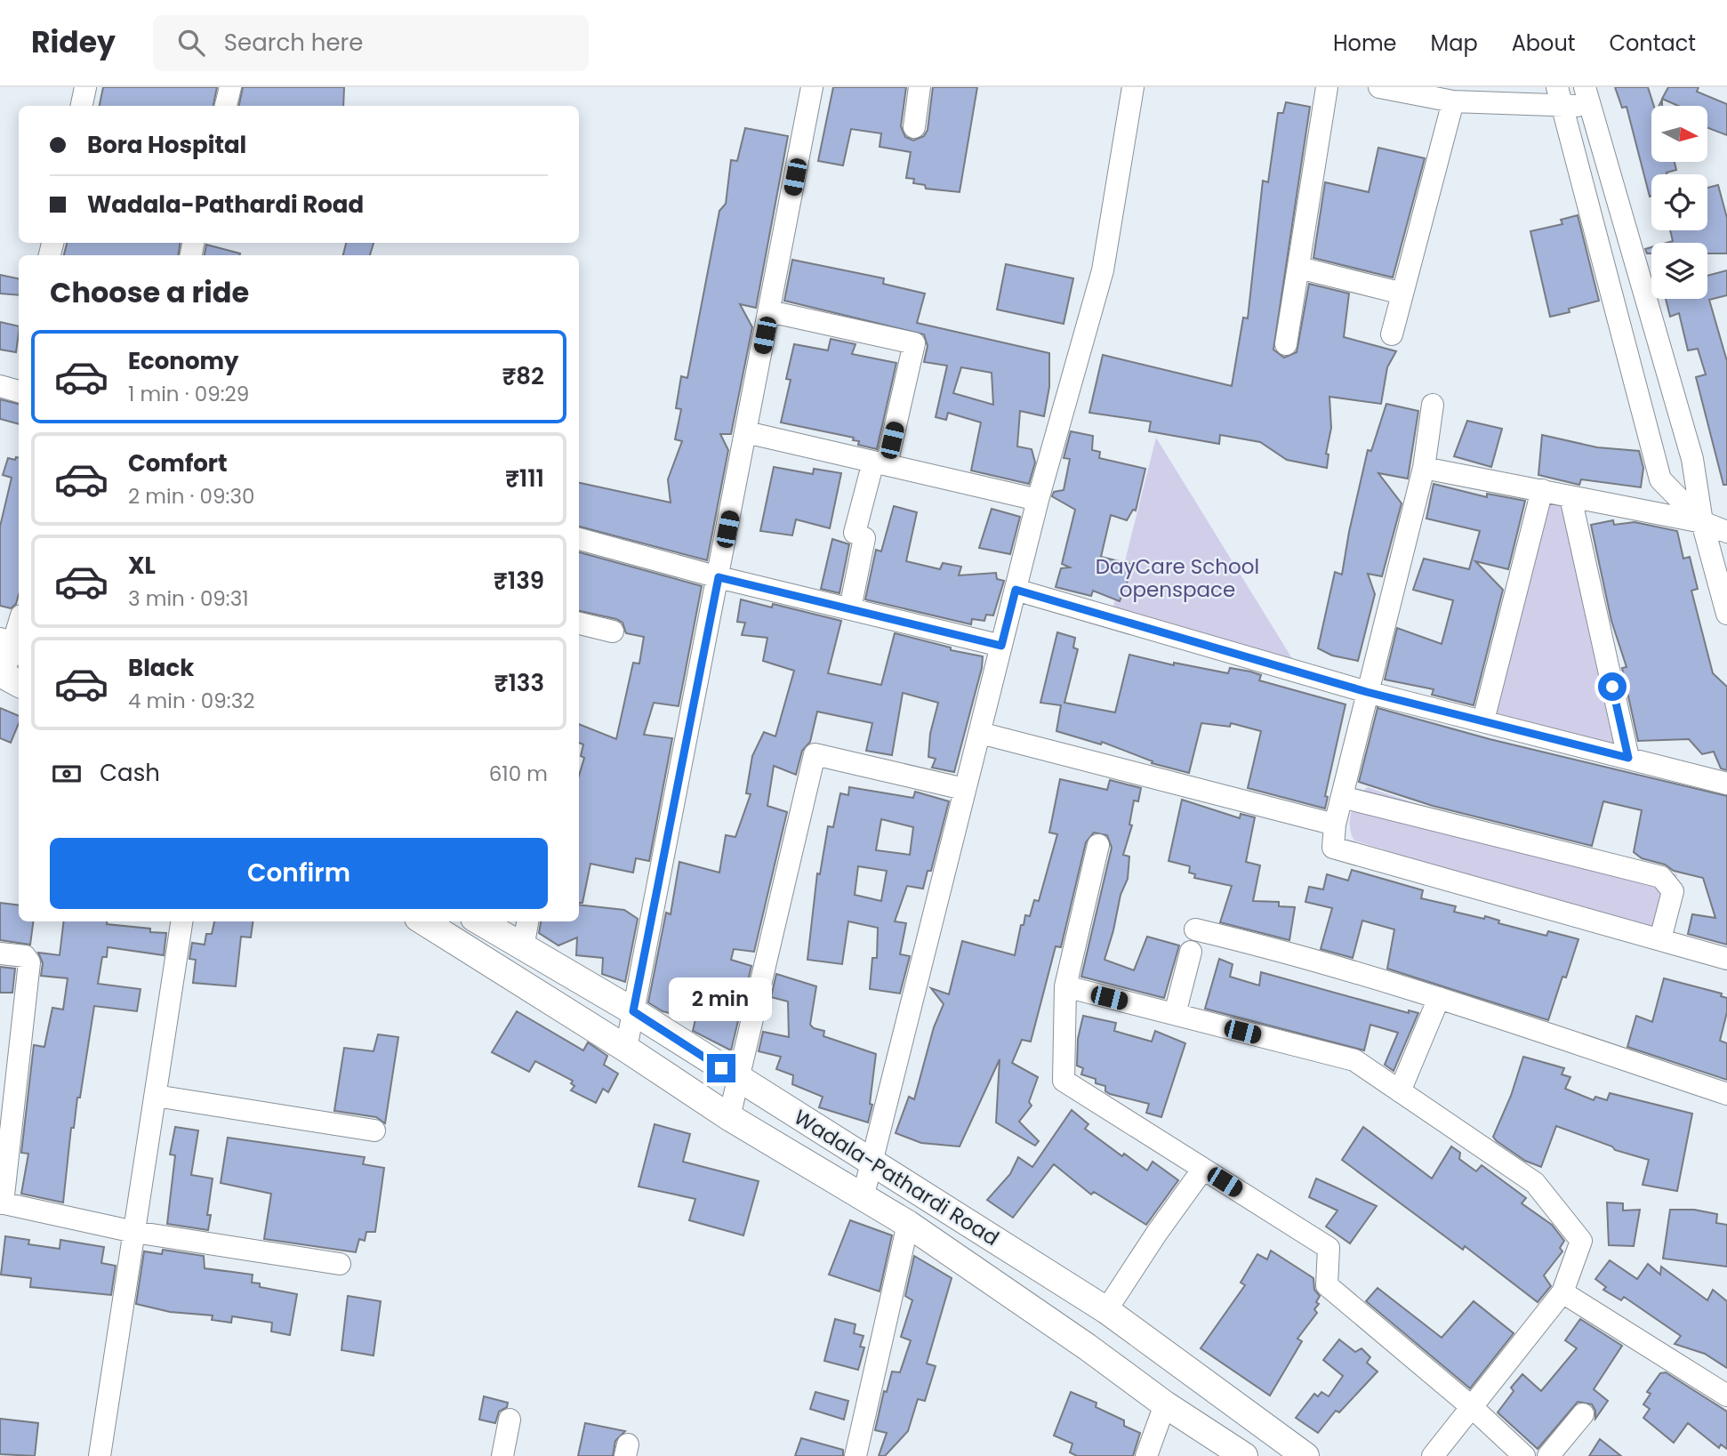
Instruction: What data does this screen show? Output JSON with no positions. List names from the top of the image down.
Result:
{
  "streets": {
    "main road": ["Wadala-Pathardi Road"]
  },
  "parks": ["DayCare School openspace"],
  "north": "right",
  "page": {
    "header": "Ridey",
    "search": "Search here",
    "nav": [
      "Home",
      "Map",
      "About",
      "Contact"
    ],
    "banner": ["Bora Hospital", "Wadala-Pathardi Road"],
    "heading": "Choose a ride",
    "list": [
      {
        "name": "Economy",
        "note": "1 min · 09:29",
        "value": "₹82"
      },
      {
        "name": "Comfort",
        "note": "2 min · 09:30",
        "value": "₹111"
      },
      {
        "name": "XL",
        "note": "3 min · 09:31",
        "value": "₹139"
      },
      {
        "name": "Black",
        "note": "4 min · 09:32",
        "value": "₹133"
      }
    ],
    "pay": ["Cash", "610 m"],
    "buttons": "Confirm",
    "bubble": "2 min"
  }
}
